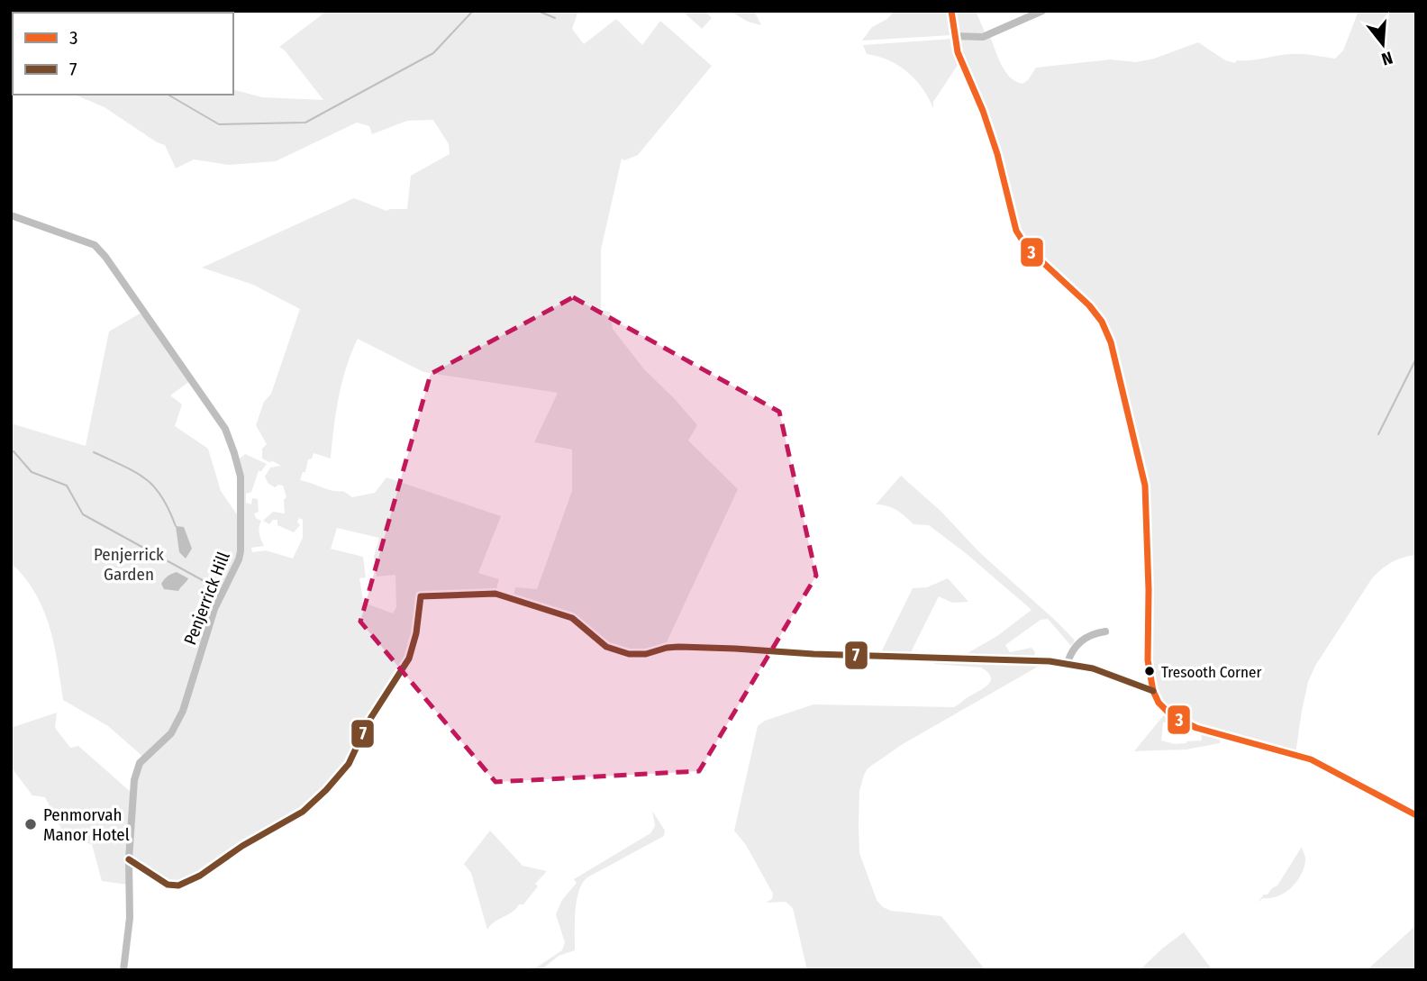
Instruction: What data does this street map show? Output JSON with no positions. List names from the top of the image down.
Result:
{
  "streets": {
    "street": ["Penjerrick Hill"]
  },
  "parks": ["Penjerrick Garden"],
  "places": ["Tresooth Corner", "Penmorvah Manor Hotel"],
  "lines": ["transit line 3", "transit line 7"],
  "legend": ["3", "7"],
  "north": "bottom"
}
